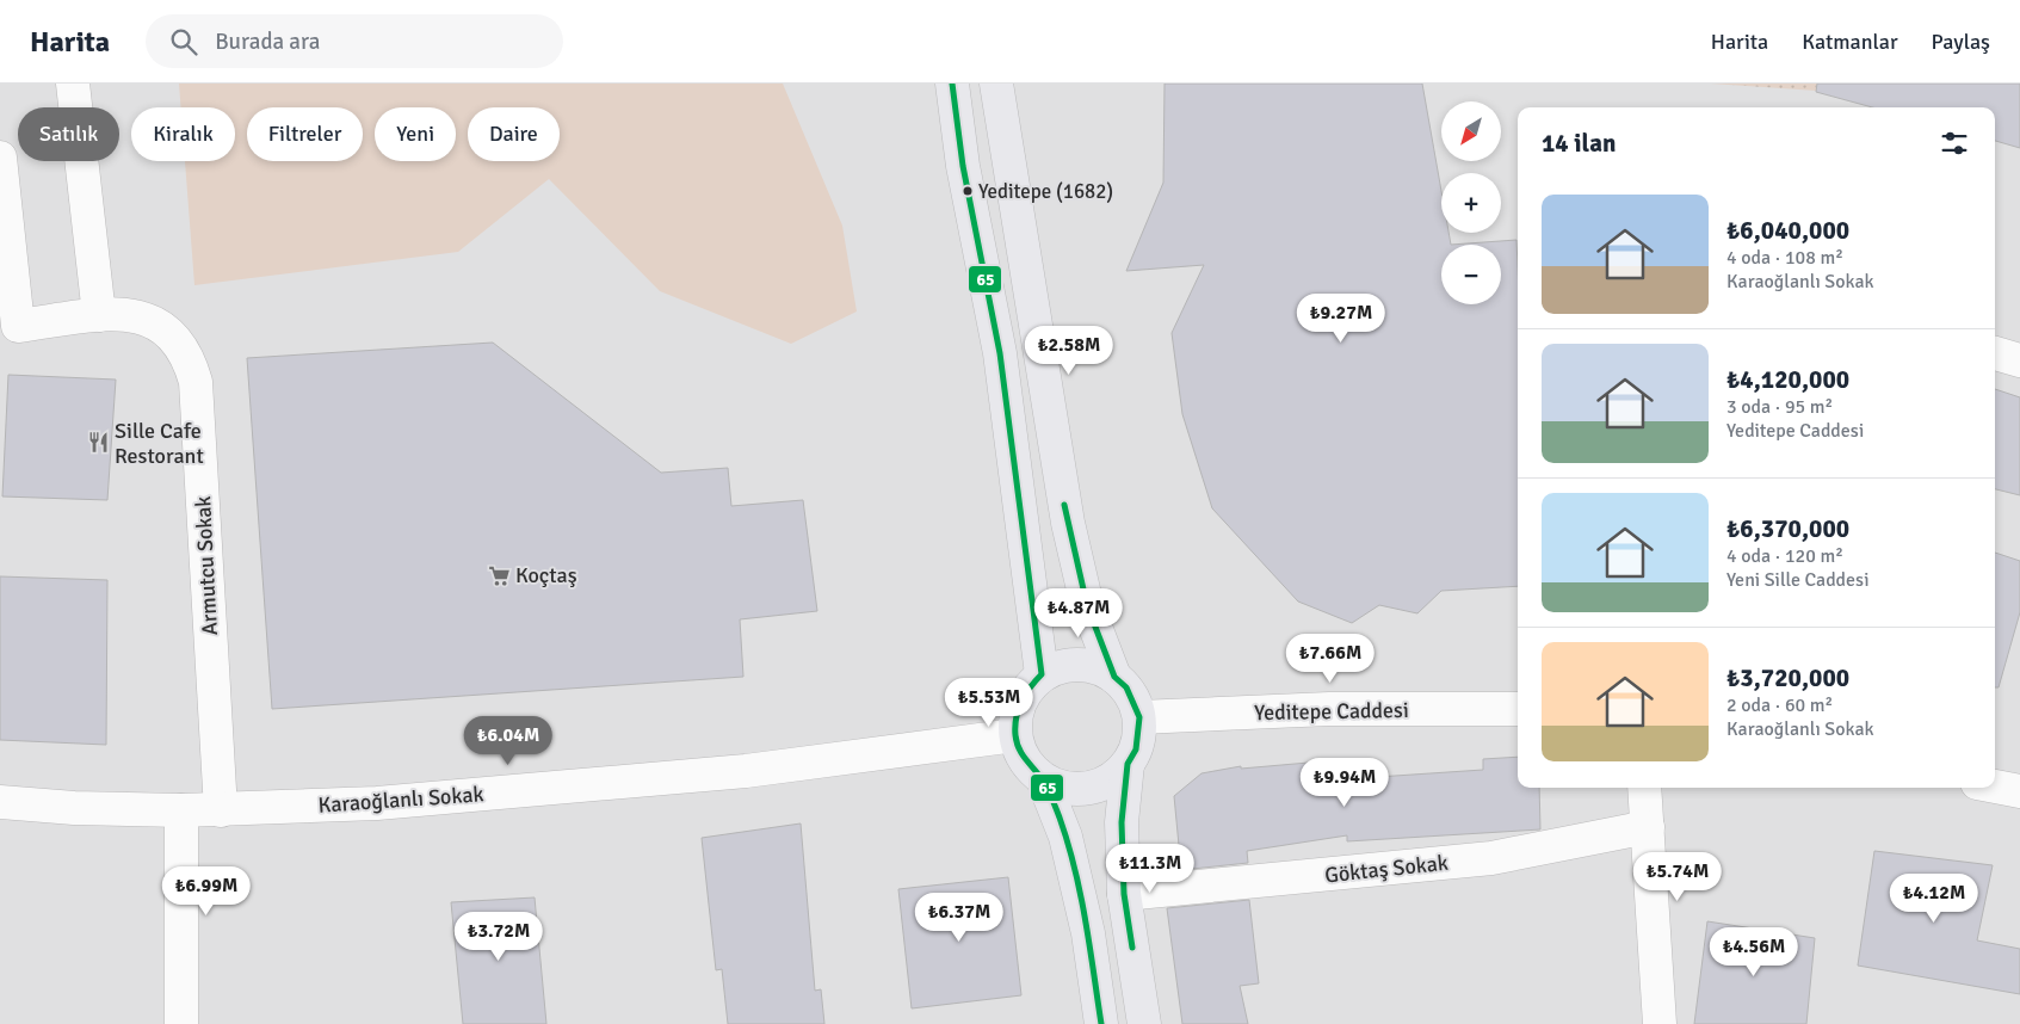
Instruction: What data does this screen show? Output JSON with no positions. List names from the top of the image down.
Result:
{
  "streets": {
    "street": [
      "Armutcu Sokak",
      "Yeditepe Caddesi",
      "Karaoğlanlı Sokak",
      "Göktaş Sokak"
    ]
  },
  "crossings": [
    ["Armutcu Sokak", "Karaoğlanlı Sokak"],
    ["Yeditepe Caddesi", "Karaoğlanlı Sokak"]
  ],
  "places": {
    "other": ["Yeditepe (1682)"],
    "restaurant": ["Sille Cafe Restorant"],
    "supermarket": ["Koçtaş"]
  },
  "lines": ["transit line 65"],
  "north": "bottom left",
  "page": {
    "header": "Harita",
    "search": "Burada ara",
    "nav": ["Harita", "Katmanlar", "Paylaş"],
    "map_buttons": ["+", "−"],
    "chip": [
      "Satılık",
      "Kiralık",
      "Filtreler",
      "Yeni",
      "Daire"
    ],
    "heading": "14 ilan",
    "list": [
      {
        "name": "₺6,040,000",
        "note": "4 oda · 108 m² · Karaoğlanlı Sokak"
      },
      {
        "name": "₺4,120,000",
        "note": "3 oda · 95 m² · Yeditepe Caddesi"
      },
      {
        "name": "₺6,370,000",
        "note": "4 oda · 120 m² · Yeni Sille Caddesi"
      },
      {
        "name": "₺3,720,000",
        "note": "2 oda · 60 m² · Karaoğlanlı Sokak"
      }
    ],
    "price": [
      "₺9.27M",
      "₺2.58M",
      "₺4.87M",
      "₺7.66M",
      "₺5.53M",
      "₺6.04M",
      "₺9.94M",
      "₺11.3M",
      "₺5.74M",
      "₺6.99M",
      "₺4.12M",
      "₺6.37M",
      "₺3.72M",
      "₺4.56M"
    ]
  }
}
